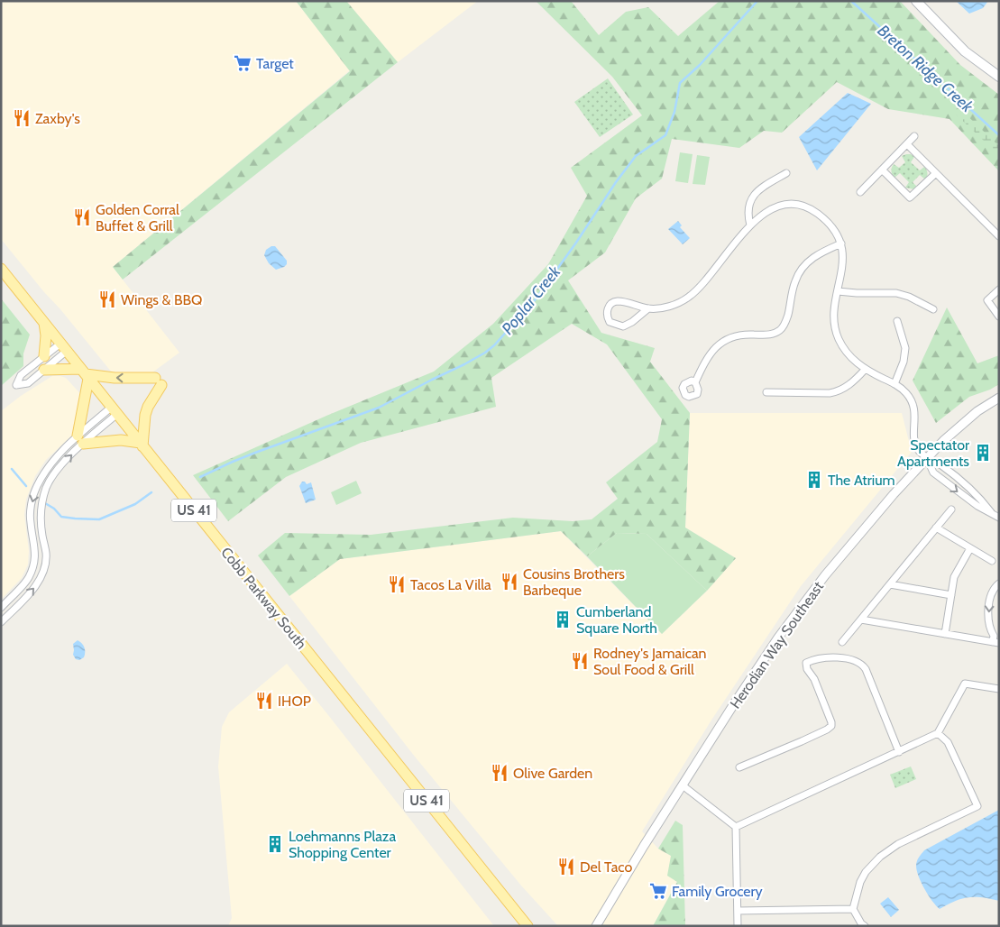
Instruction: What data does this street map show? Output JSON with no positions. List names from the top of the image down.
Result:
{
  "streets": {
    "main road": ["US 41", "Cobb Parkway South"],
    "street": ["Herodian Way Southeast"]
  },
  "water": ["Breton Ridge Creek", "Poplar Creek"],
  "places": {
    "supermarket": ["Target", "Family Grocery"],
    "restaurant": [
      "Zaxby's",
      "Golden Corral Buffet & Grill",
      "Wings & BBQ",
      "Cousins Brothers Barbeque",
      "Tacos La Villa",
      "Rodney's Jamaican Soul Food & Grill",
      "IHOP",
      "Olive Garden",
      "Del Taco"
    ],
    "building": [
      "Spectator Apartments",
      "The Atrium",
      "Cumberland Square North",
      "Loehmanns Plaza Shopping Center"
    ]
  }
}
